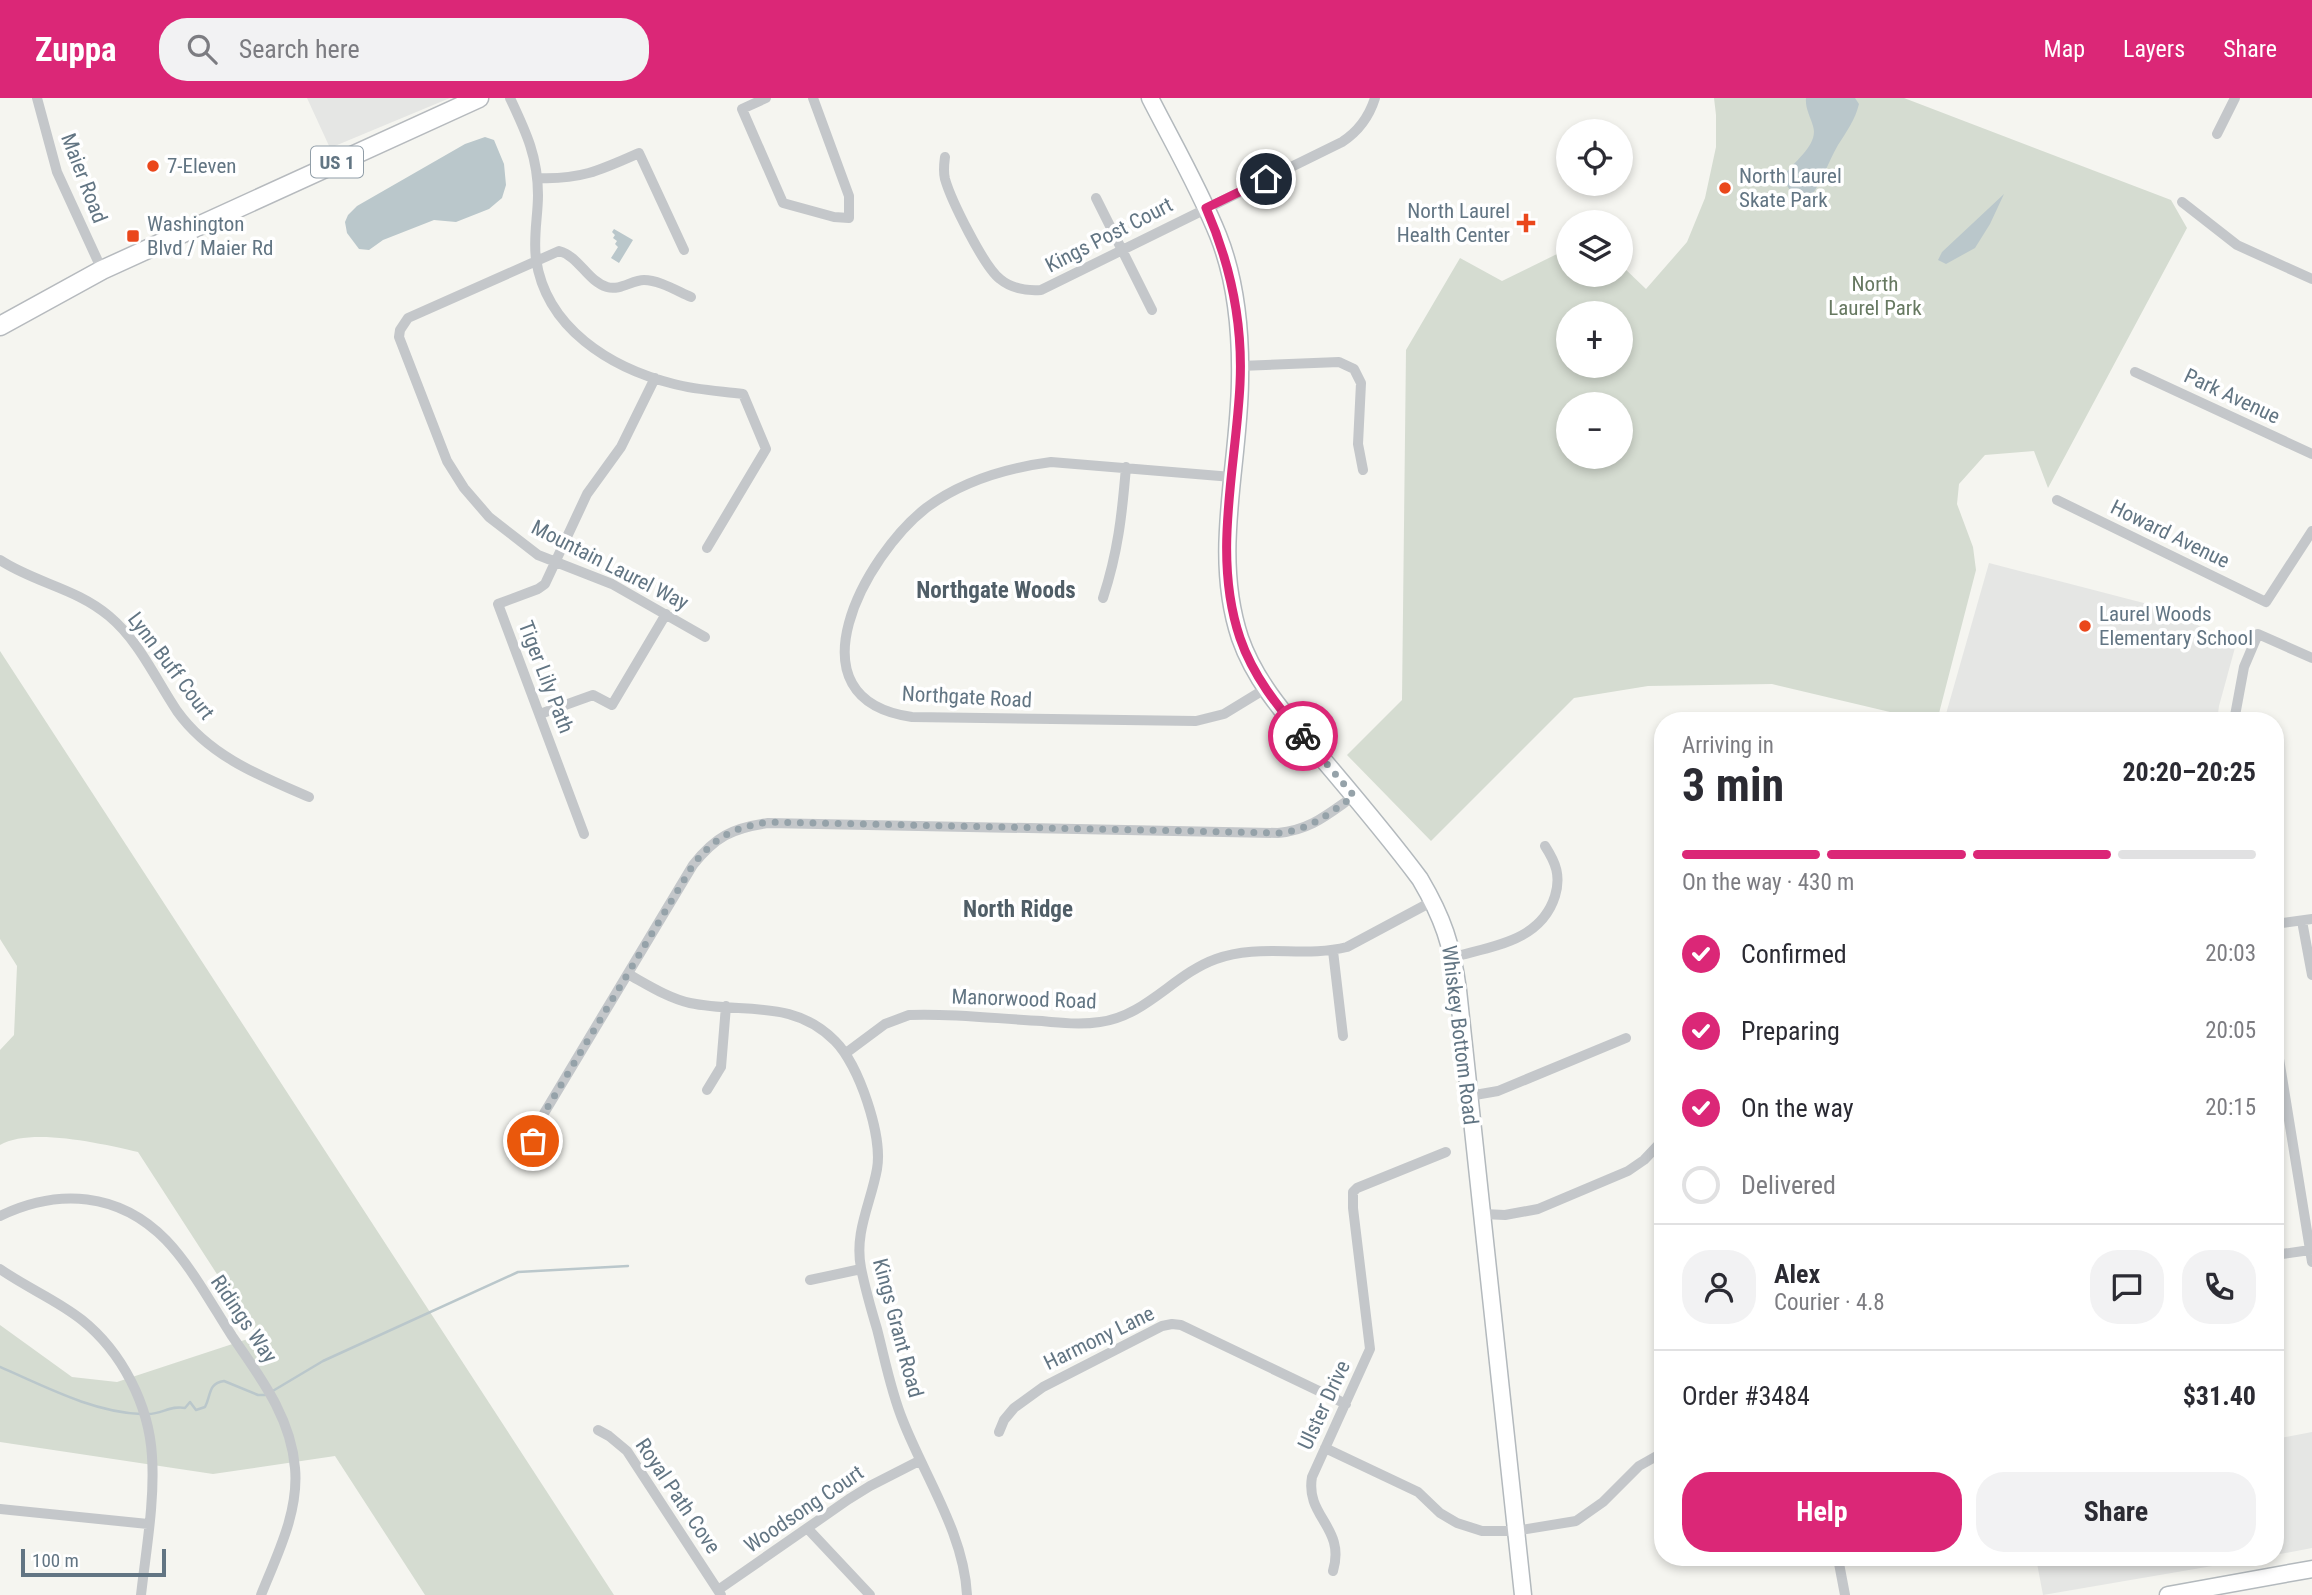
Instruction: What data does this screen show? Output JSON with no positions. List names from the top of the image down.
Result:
{
  "streets": {
    "main road": ["US 1"],
    "street": [
      "Maier Road",
      "Kings Post Court",
      "Park Avenue",
      "Howard Avenue",
      "Mountain Laurel Way",
      "Lynn Buff Court",
      "Tiger Lily Path",
      "Northgate Road",
      "Manorwood Road",
      "Whiskey Bottom Road",
      "Ridings Way",
      "Kings Grant Road",
      "Harmony Lane",
      "Ulster Drive",
      "Royal Path Cove",
      "Woodsong Court"
    ]
  },
  "crossings": [
    ["US 1", "Maier Road"],
    ["Kings Post Court", "Whiskey Bottom Road"],
    ["Mountain Laurel Way", "Tiger Lily Path"],
    ["Northgate Road", "Whiskey Bottom Road"],
    ["Manorwood Road", "Whiskey Bottom Road"],
    ["Manorwood Road", "Kings Grant Road"],
    ["Kings Grant Road", "Woodsong Court"],
    ["Harmony Lane", "Ulster Drive"],
    ["Royal Path Cove", "Woodsong Court"]
  ],
  "districts": ["Northgate Woods", "North Ridge"],
  "parks": ["North Laurel Park"],
  "places": {
    "other": ["7-Eleven", "North Laurel Skate Park", "Laurel Woods Elementary School"],
    "health": ["North Laurel Health Center"],
    "transit": ["Washington Blvd / Maier Rd"]
  },
  "scale_bar": "100 m",
  "page": {
    "header": "Zuppa",
    "search": "Search here",
    "nav": ["Map", "Layers", "Share"],
    "map_buttons": ["+", "−"],
    "heading": ["3 min", "Arriving in", "20:20–20:25"],
    "panel": [
      "Alex",
      "Courier · 4.8",
      "Order #3484",
      "$31.40"
    ],
    "bar": "On the way · 430 m",
    "list": [
      ["Confirmed", "20:03"],
      ["Preparing", "20:05"],
      ["On the way", "20:15"],
      "Delivered"
    ],
    "buttons": ["Help", "Share"],
    "scale": "100 m"
  }
}
